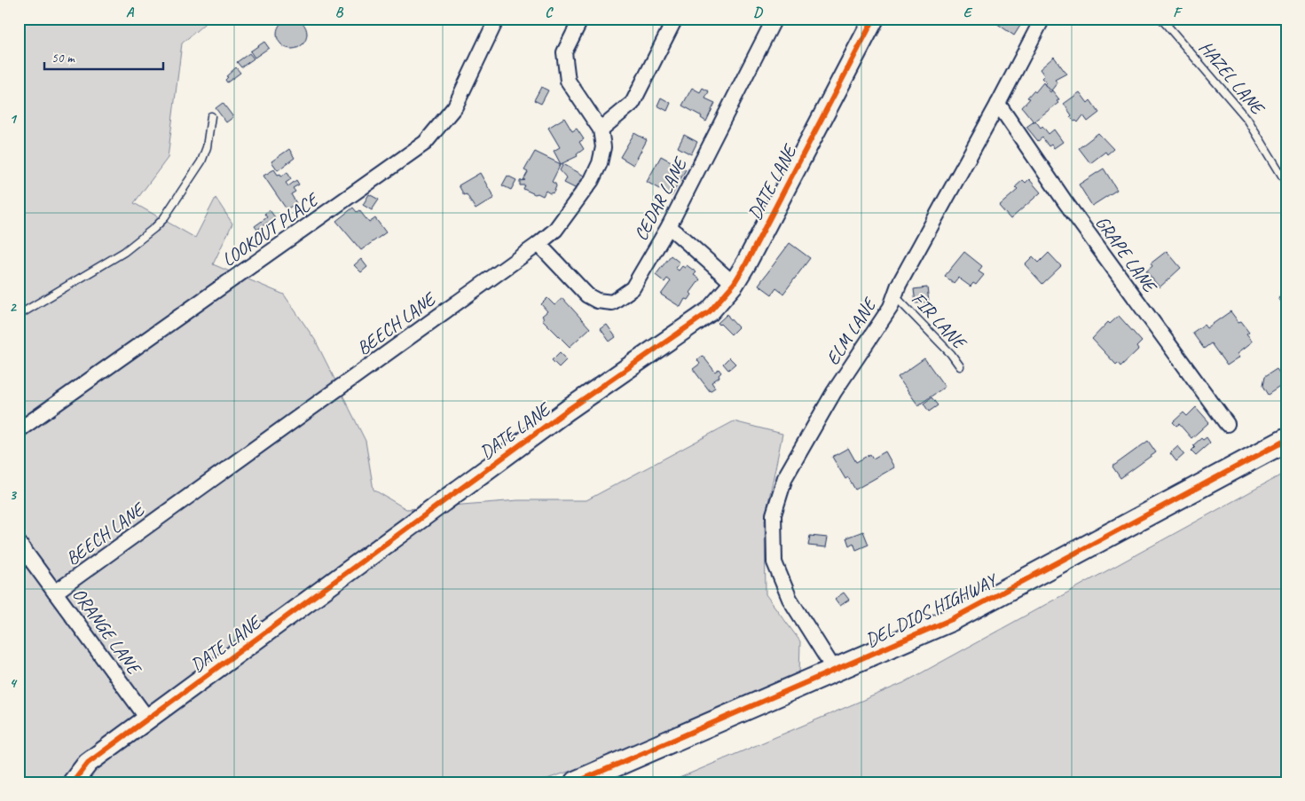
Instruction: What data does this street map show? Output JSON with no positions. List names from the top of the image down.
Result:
{
  "streets": {
    "main road": ["DEL DIOS HIGHWAY"],
    "street": [
      "DATE LANE",
      "CEDAR LANE",
      "LOOKOUT PLACE",
      "GRAPE LANE",
      "BEECH LANE",
      "ELM LANE",
      "ORANGE LANE"
    ],
    "lane": ["HAZEL LANE", "FIR LANE"]
  },
  "crossings": [
    ["DATE LANE", "ORANGE LANE"],
    ["CEDAR LANE", "BEECH LANE"],
    ["GRAPE LANE", "ELM LANE"],
    ["FIR LANE", "ELM LANE"],
    ["BEECH LANE", "ORANGE LANE"],
    ["ELM LANE", "DEL DIOS HIGHWAY"]
  ],
  "scale_bar": "50 m",
  "grid": {
    "columns": [
      "A",
      "B",
      "C",
      "D",
      "E",
      "F"
    ],
    "rows": [
      "1",
      "2",
      "3",
      "4"
    ]
  }
}
